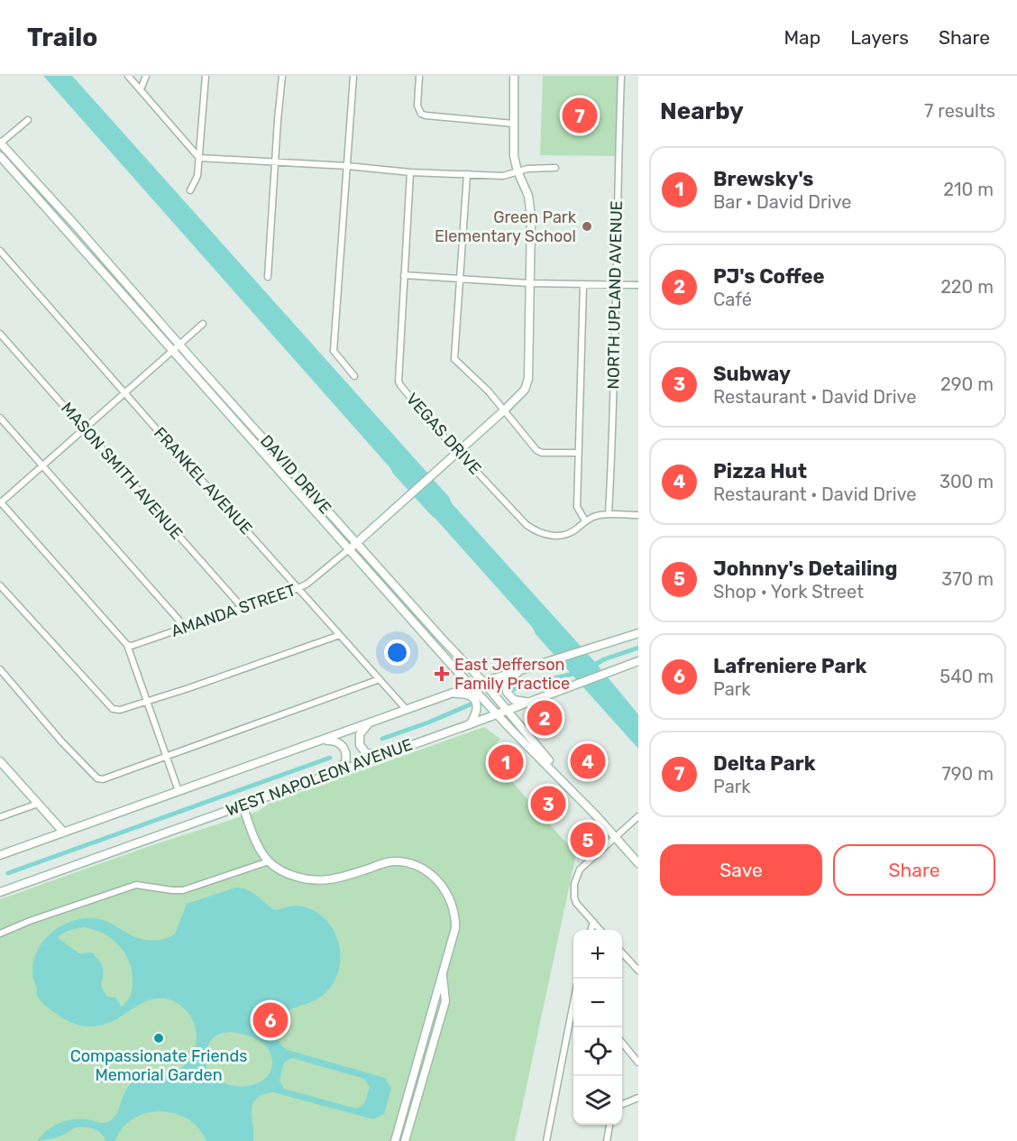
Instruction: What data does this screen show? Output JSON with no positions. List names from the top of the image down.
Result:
{
  "streets": {
    "main road": ["DAVID DRIVE", "AMANDA STREET", "WEST NAPOLEON AVENUE"],
    "street": [
      "NORTH UPLAND AVENUE",
      "VEGAS DRIVE",
      "MASON SMITH AVENUE",
      "FRANKEL AVENUE"
    ]
  },
  "crossings": [
    ["NORTH UPLAND AVENUE", "VEGAS DRIVE"],
    ["VEGAS DRIVE", "AMANDA STREET"],
    ["MASON SMITH AVENUE", "AMANDA STREET"],
    ["DAVID DRIVE", "AMANDA STREET"],
    ["DAVID DRIVE", "WEST NAPOLEON AVENUE"],
    ["FRANKEL AVENUE", "AMANDA STREET"],
    ["FRANKEL AVENUE", "WEST NAPOLEON AVENUE"]
  ],
  "places": {
    "other": ["Green Park Elementary School", "Compassionate Friends Memorial Garden"],
    "health": ["East Jefferson Family Practice"]
  },
  "page": {
    "header": "Trailo",
    "nav": ["Map", "Layers", "Share"],
    "heading": ["Nearby", "7 results"],
    "pins": [
      "7",
      "2",
      "4",
      "1",
      "3",
      "5",
      "6"
    ],
    "list": [
      {
        "mark": "1",
        "name": "Brewsky's",
        "note": "Bar · David Drive",
        "value": "210 m"
      },
      {
        "mark": "2",
        "name": "PJ's Coffee",
        "note": "Café",
        "value": "220 m"
      },
      {
        "mark": "3",
        "name": "Subway",
        "note": "Restaurant · David Drive",
        "value": "290 m"
      },
      {
        "mark": "4",
        "name": "Pizza Hut",
        "note": "Restaurant · David Drive",
        "value": "300 m"
      },
      {
        "mark": "5",
        "name": "Johnny's Detailing",
        "note": "Shop · York Street",
        "value": "370 m"
      },
      {
        "mark": "6",
        "name": "Lafreniere Park",
        "note": "Park",
        "value": "540 m"
      },
      {
        "mark": "7",
        "name": "Delta Park",
        "note": "Park",
        "value": "790 m"
      }
    ],
    "buttons": ["Save", "Share"],
    "map_buttons": ["+", "−"]
  }
}
